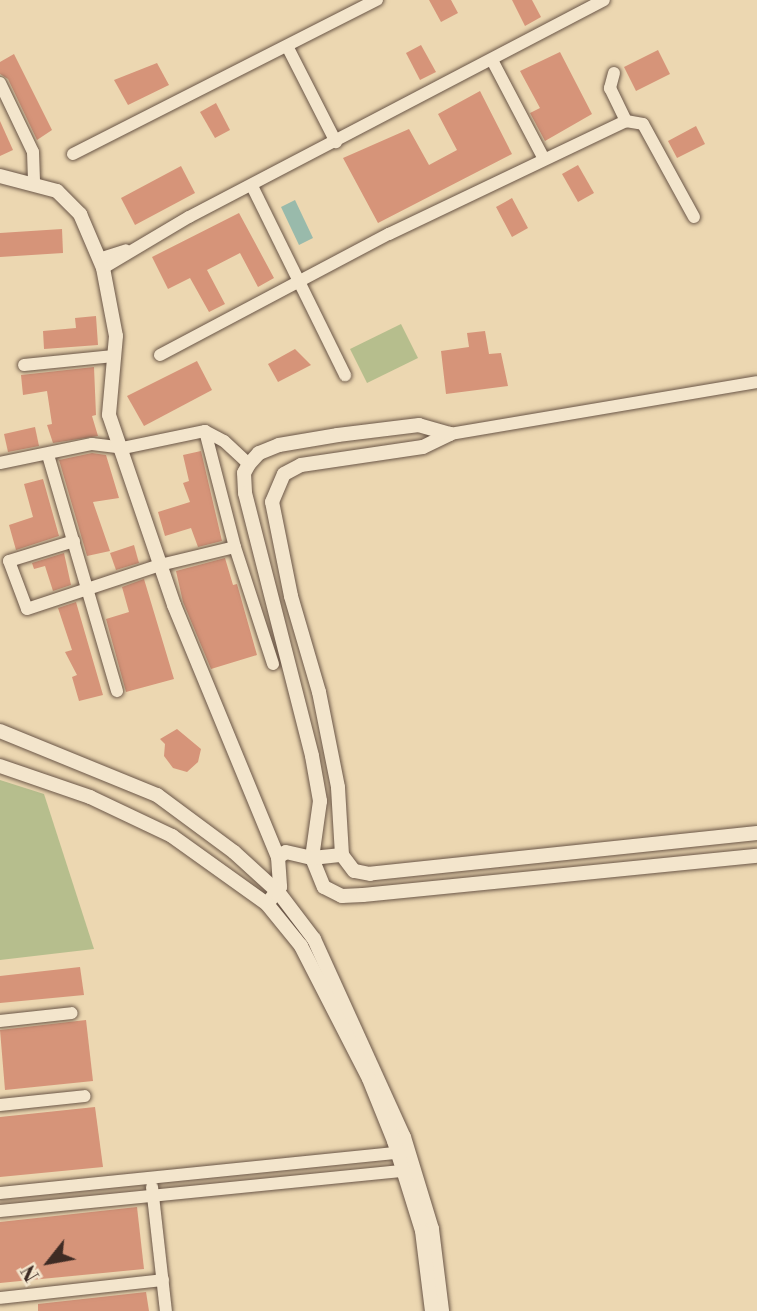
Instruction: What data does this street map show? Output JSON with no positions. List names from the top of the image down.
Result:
{
  "north": "bottom left"
}
